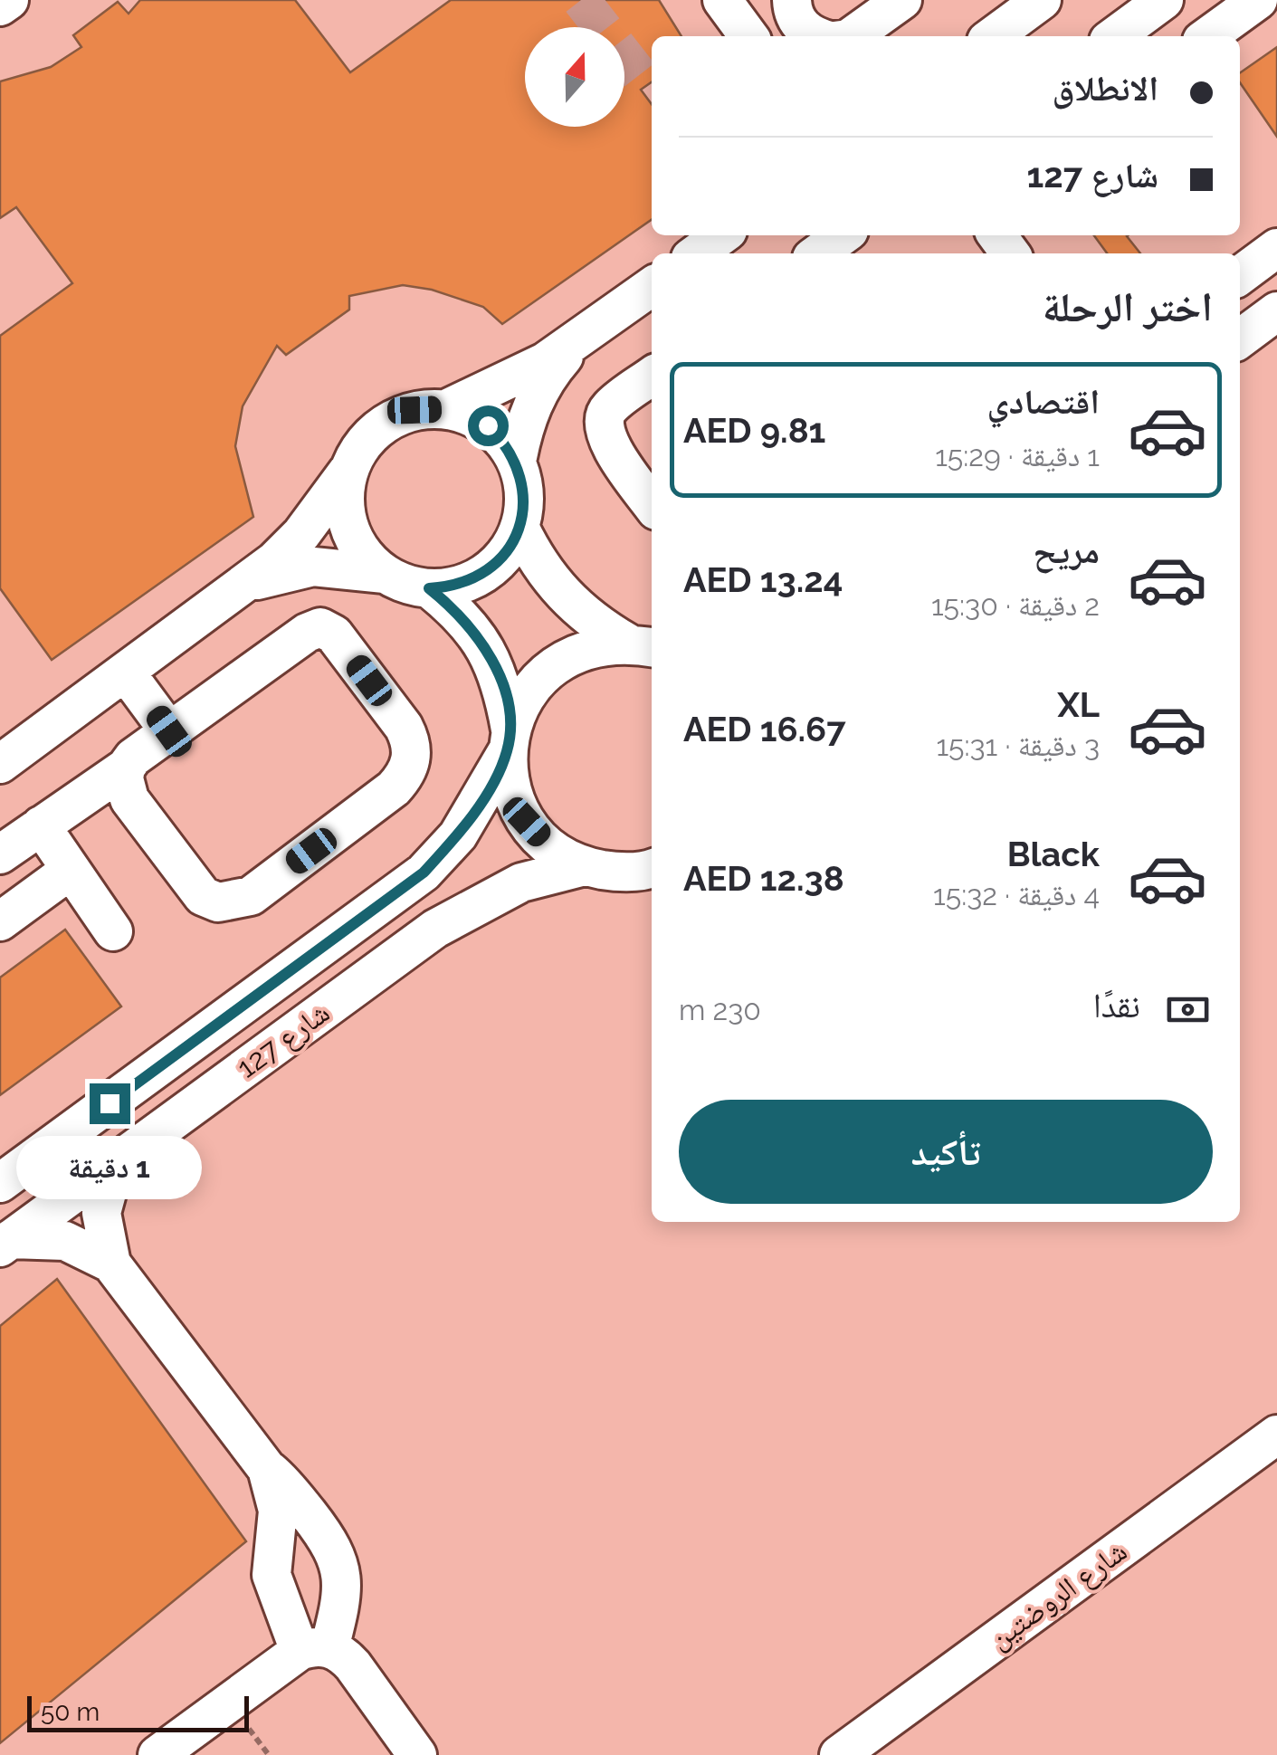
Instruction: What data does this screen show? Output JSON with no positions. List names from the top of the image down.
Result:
{
  "streets": {
    "street": ["شارع 127", "شارع الروضتين"]
  },
  "scale_bar": "50 m",
  "north": "top",
  "page": {
    "banner": ["الانطلاق", "شارع 127"],
    "heading": "اختر الرحلة",
    "list": [
      {
        "name": "اقتصادي",
        "note": "1 دقيقة · 15:29",
        "value": "AED 9.81"
      },
      {
        "name": "مريح",
        "note": "2 دقيقة · 15:30",
        "value": "AED 13.24"
      },
      {
        "name": "XL",
        "note": "3 دقيقة · 15:31",
        "value": "AED 16.67"
      },
      {
        "name": "Black",
        "note": "4 دقيقة · 15:32",
        "value": "AED 12.38"
      }
    ],
    "pay": ["نقدًا", "230 m"],
    "buttons": "تأكيد",
    "bubble": "1 دقيقة",
    "scale": "50 m"
  }
}
